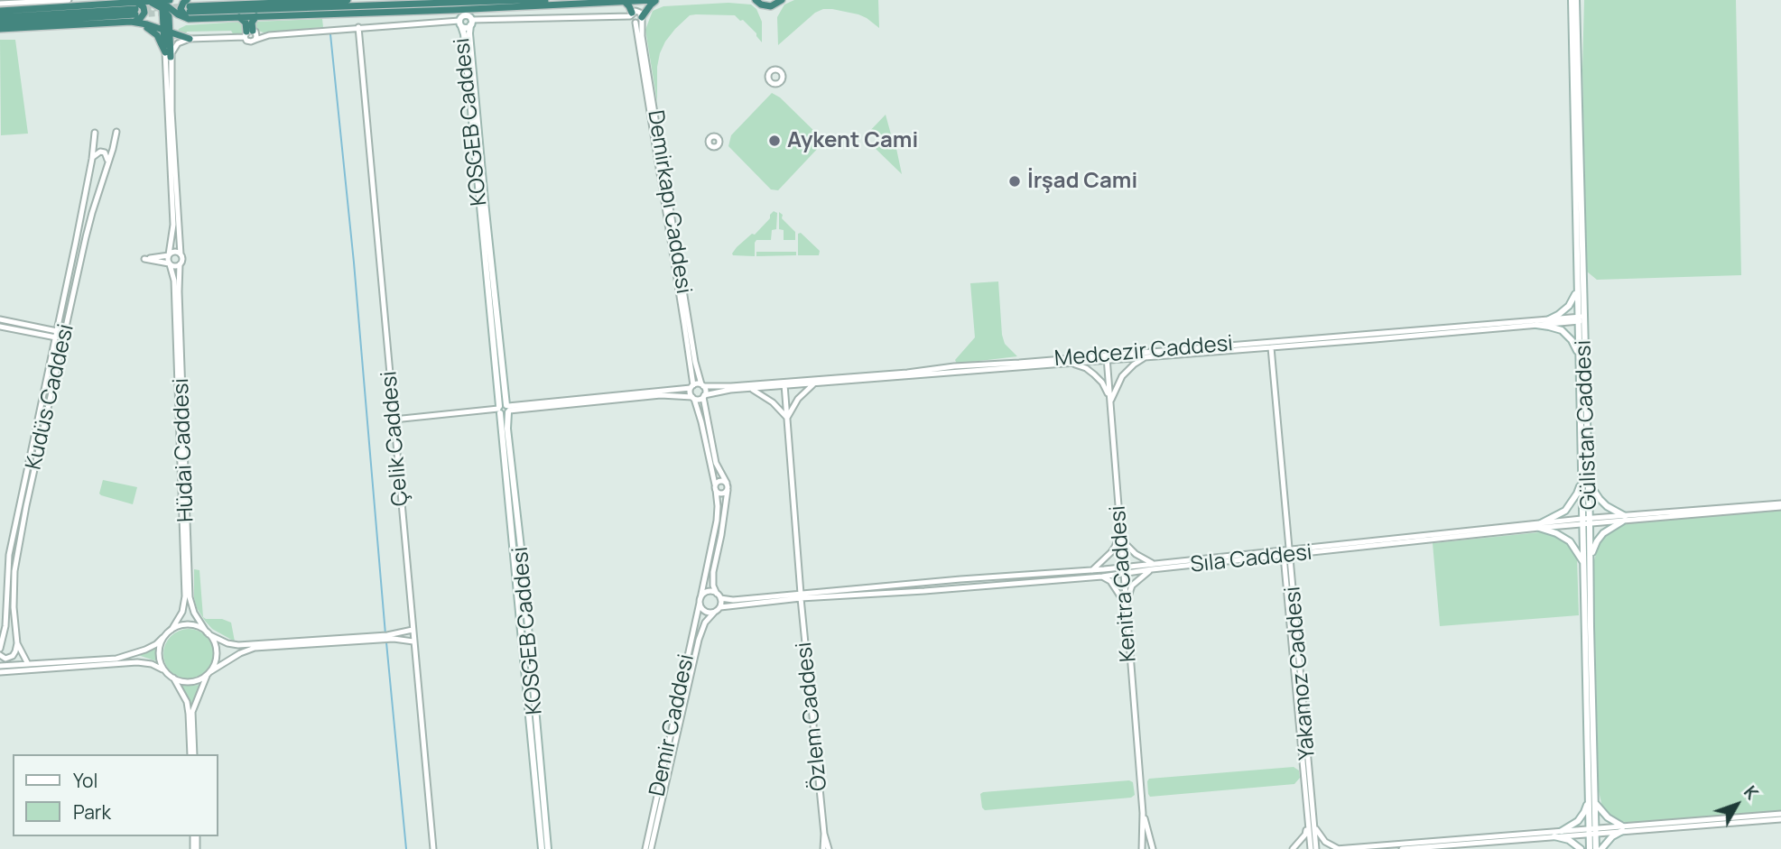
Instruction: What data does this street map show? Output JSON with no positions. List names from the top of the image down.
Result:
{
  "streets": {
    "main road": ["KOSGEB Caddesi", "Gülistan Caddesi"],
    "street": [
      "Demirkapı Caddesi",
      "Medcezir Caddesi",
      "Kudüs Caddesi",
      "Çelik Caddesi",
      "Hüdai Caddesi",
      "Sıla Caddesi",
      "Kenitra Caddesi",
      "Yakamoz Caddesi",
      "Özlem Caddesi",
      "Demir Caddesi"
    ]
  },
  "crossings": [
    ["Demirkapı Caddesi", "Medcezir Caddesi"],
    ["Medcezir Caddesi", "Gülistan Caddesi"],
    ["Medcezir Caddesi", "Kenitra Caddesi"],
    ["Medcezir Caddesi", "Yakamoz Caddesi"],
    ["Medcezir Caddesi", "Özlem Caddesi"],
    ["Sıla Caddesi", "Kenitra Caddesi"],
    ["Sıla Caddesi", "Yakamoz Caddesi"],
    ["Sıla Caddesi", "Özlem Caddesi"],
    ["Sıla Caddesi", "Demir Caddesi"]
  ],
  "places": ["Aykent Cami", "İrşad Cami"],
  "legend": ["Yol", "Park"],
  "north": "top right"
}
